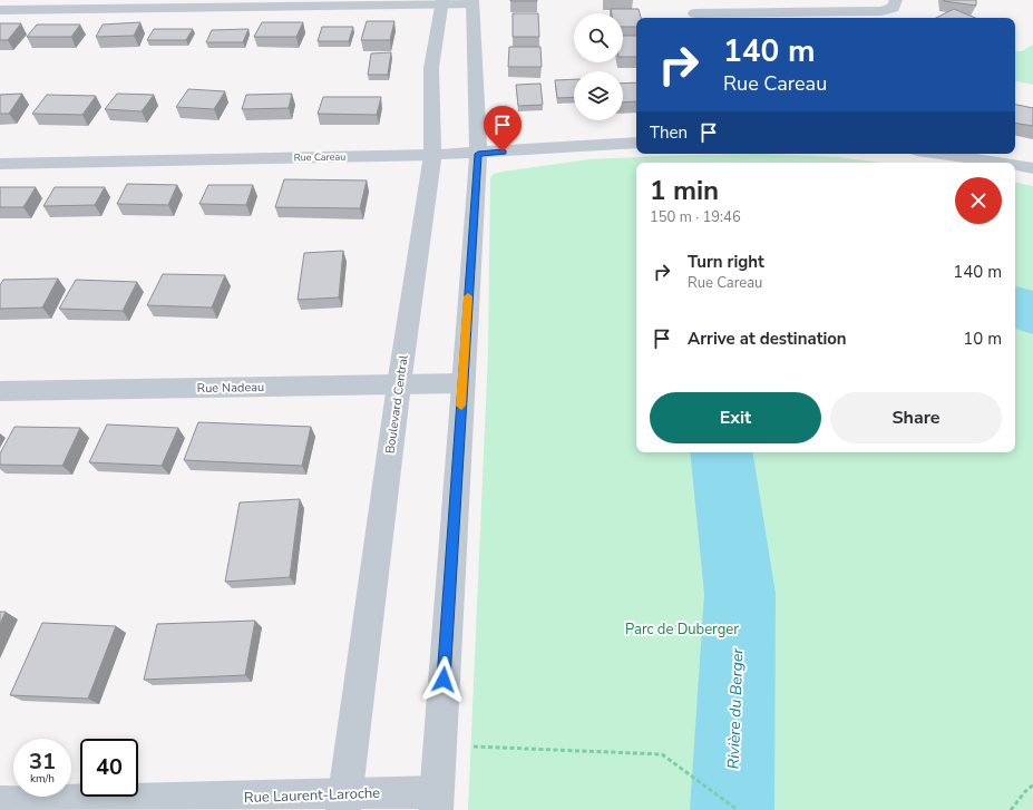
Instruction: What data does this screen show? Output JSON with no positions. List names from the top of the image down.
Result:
{
  "streets": {
    "street": [
      "Rue Careau",
      "Rue Nadeau",
      "Boulevard Central",
      "Rue Laurent-Laroche"
    ]
  },
  "crossings": [
    ["Rue Careau", "Boulevard Central"],
    ["Rue Nadeau", "Boulevard Central"],
    ["Boulevard Central", "Rue Laurent-Laroche"]
  ],
  "water": ["Rivière du Berger"],
  "parks": ["Parc de Duberger"],
  "page": {
    "turn": ["140 m", "Rue Careau"],
    "then": "Then",
    "heading": ["1 min", "150 m · 19:46"],
    "list": [
      {
        "name": "Turn right",
        "note": "Rue Careau",
        "value": "140 m"
      },
      {
        "name": "Arrive at destination",
        "value": "10 m"
      }
    ],
    "buttons": ["Exit", "Share"],
    "speed": "31 km/h",
    "limit": "40"
  }
}
